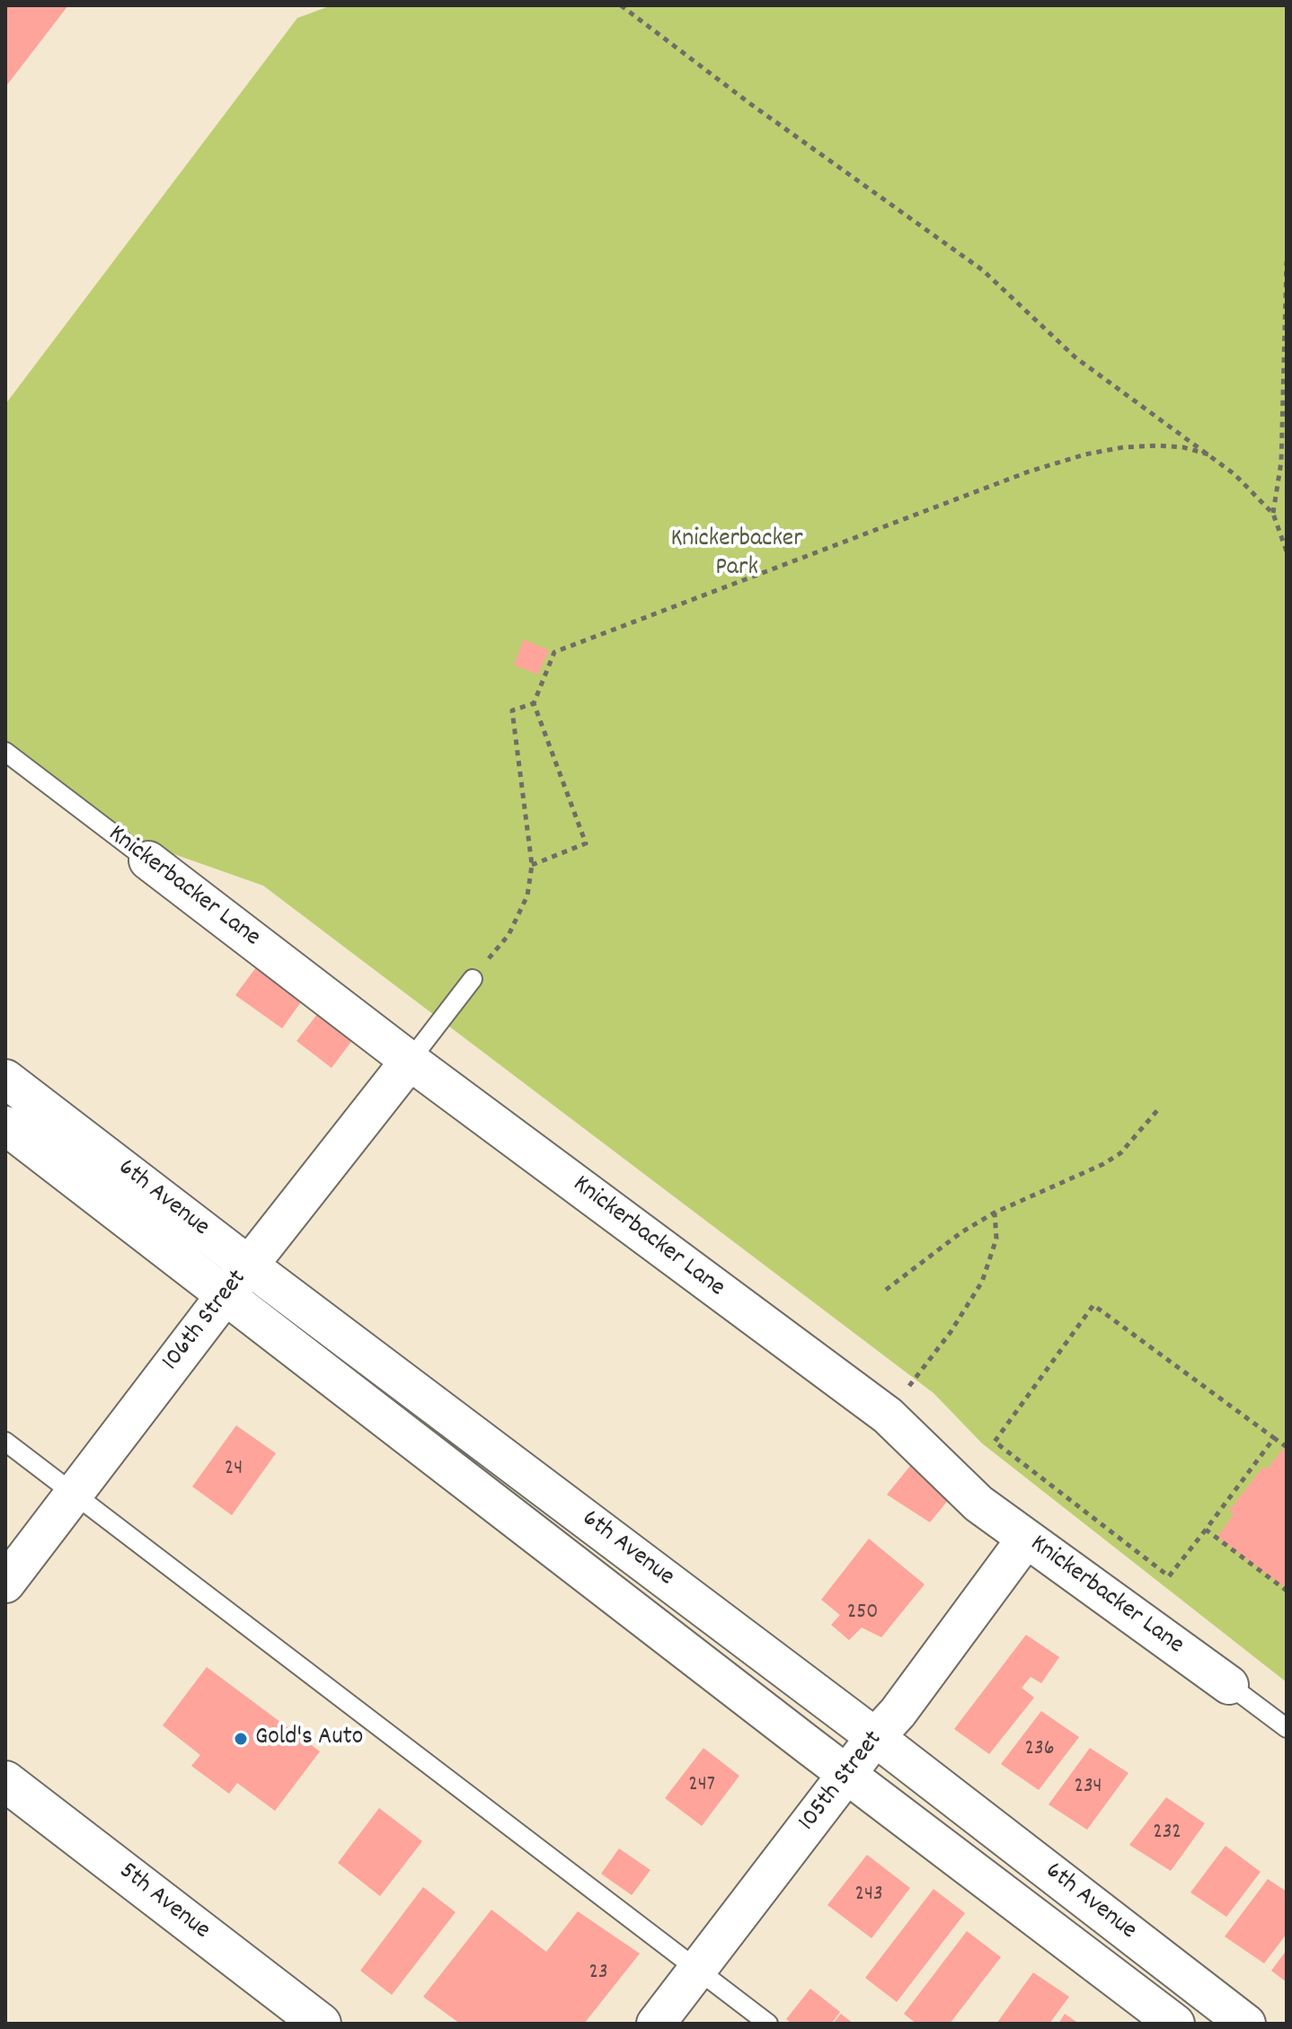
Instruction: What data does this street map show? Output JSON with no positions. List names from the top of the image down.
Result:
{
  "streets": {
    "street": [
      "Knickerbacker Lane",
      "6th Avenue",
      "106th Street",
      "105th Street",
      "5th Avenue"
    ]
  },
  "crossings": [
    ["Knickerbacker Lane", "106th Street"],
    ["Knickerbacker Lane", "105th Street"],
    ["6th Avenue", "106th Street"],
    ["6th Avenue", "105th Street"]
  ],
  "parks": ["Knickerbacker Park"],
  "places": ["Gold's Auto"],
  "house_numbers": [
    "24",
    "250",
    "236",
    "247",
    "234",
    "232",
    "243",
    "23"
  ]
}
